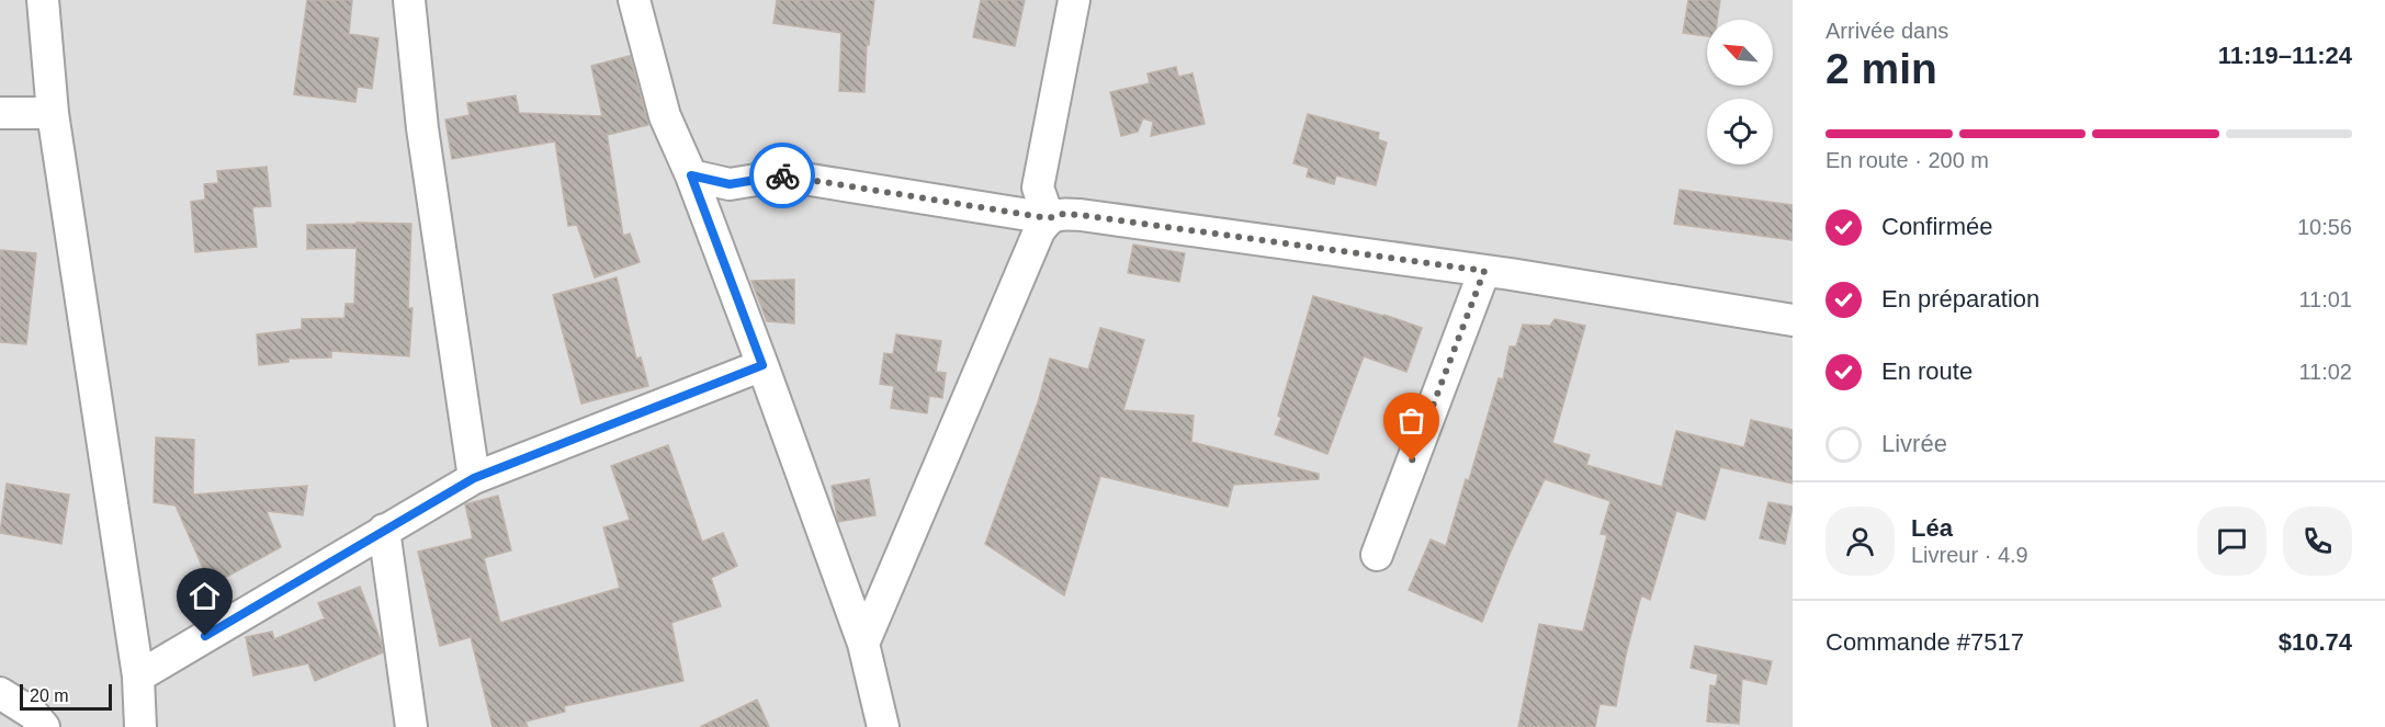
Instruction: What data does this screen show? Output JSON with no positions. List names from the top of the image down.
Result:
{
  "scale_bar": "20 m",
  "north": "top left",
  "page": {
    "heading": ["2 min", "Arrivée dans", "11:19–11:24"],
    "panel": [
      "Léa",
      "Livreur · 4.9",
      "Commande #7517",
      "$10.74"
    ],
    "bar": "En route · 200 m",
    "list": [
      ["Confirmée", "10:56"],
      ["En préparation", "11:01"],
      ["En route", "11:02"],
      "Livrée"
    ],
    "scale": "20 m"
  }
}
